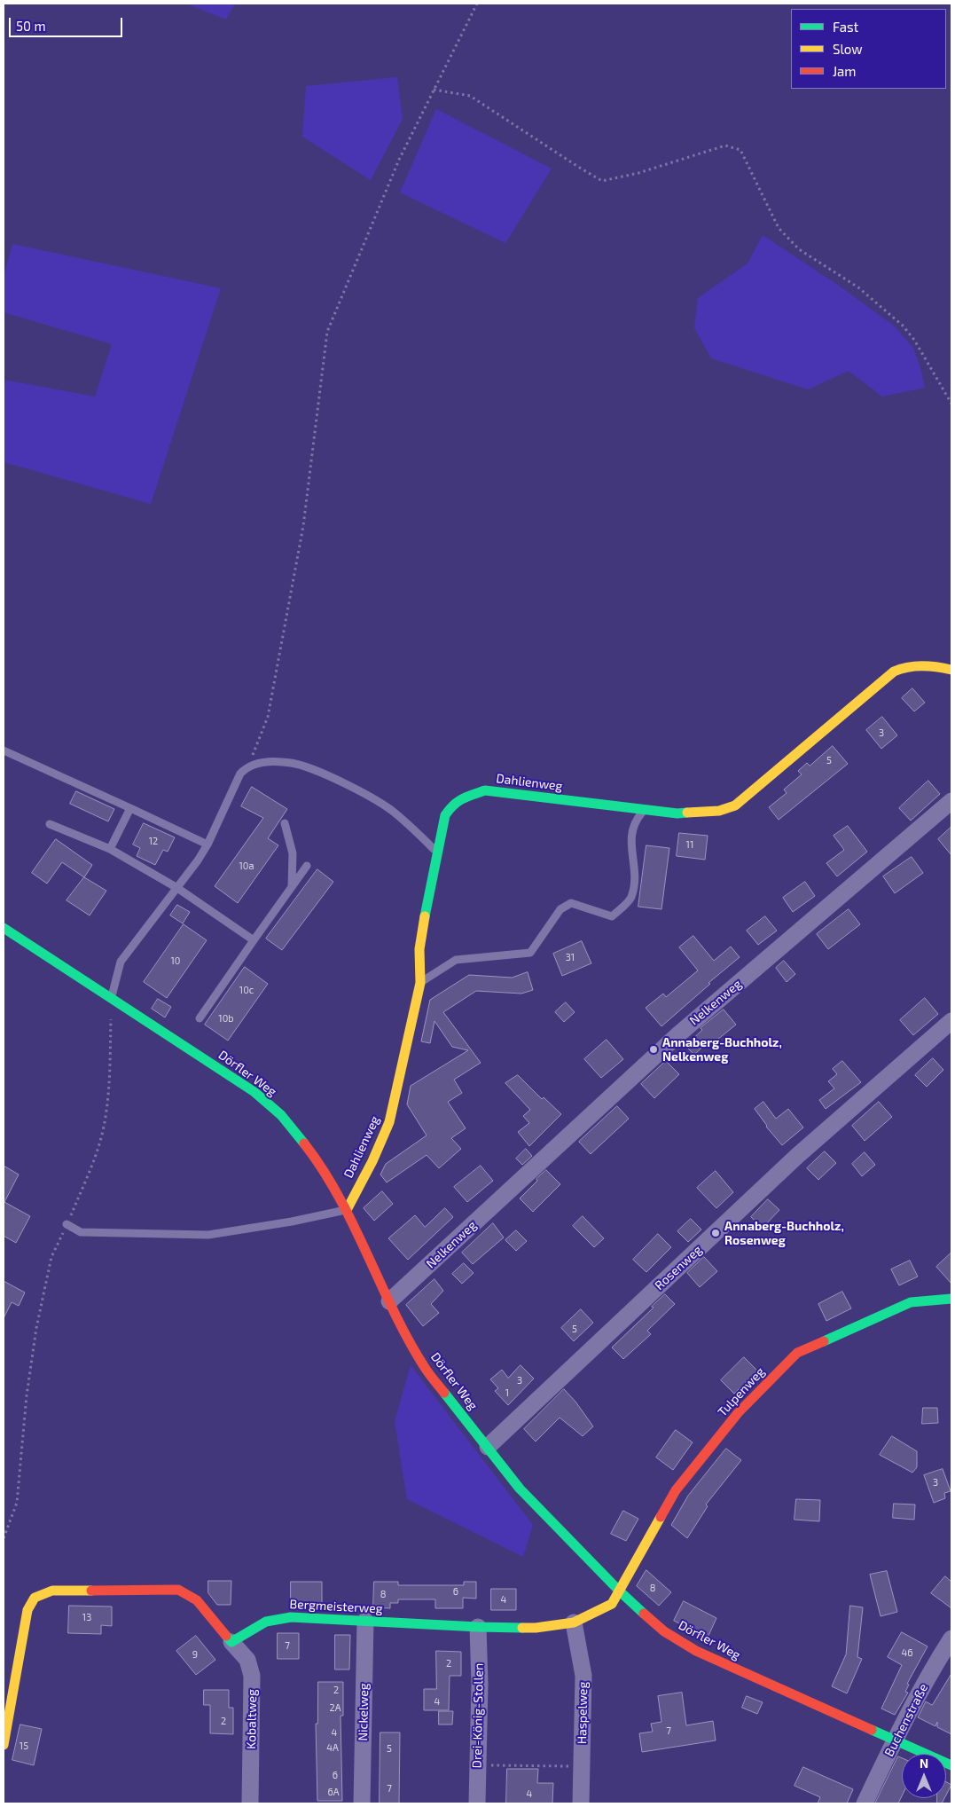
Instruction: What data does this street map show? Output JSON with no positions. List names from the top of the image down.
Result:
{
  "streets": {
    "street": [
      "Dahlienweg",
      "Nelkenweg",
      "Dörfler Weg",
      "Rosenweg",
      "Tulpenweg",
      "Bergmeisterweg",
      "Nickelweg",
      "Haspelweg",
      "Drei-König-Stollen",
      "Kobaltweg",
      "Buchenstraße"
    ]
  },
  "crossings": [
    ["Dahlienweg", "Dörfler Weg"],
    ["Nelkenweg", "Dörfler Weg"],
    ["Dörfler Weg", "Rosenweg"],
    ["Dörfler Weg", "Tulpenweg"],
    ["Dörfler Weg", "Bergmeisterweg"],
    ["Dörfler Weg", "Buchenstraße"],
    ["Tulpenweg", "Bergmeisterweg"],
    ["Bergmeisterweg", "Nickelweg"],
    ["Bergmeisterweg", "Haspelweg"],
    ["Bergmeisterweg", "Drei-König-Stollen"],
    ["Bergmeisterweg", "Kobaltweg"]
  ],
  "places": ["Annaberg-Buchholz, Nelkenweg", "Annaberg-Buchholz, Rosenweg"],
  "house_numbers": [
    "3",
    "5",
    "12",
    "11",
    "10a",
    "31",
    "10",
    "10c",
    "10b",
    "5",
    "3",
    "1",
    "3",
    "8",
    "6",
    "8",
    "4",
    "13",
    "7",
    "46",
    "9",
    "2",
    "2",
    "4",
    "2A",
    "2",
    "7",
    "4",
    "15",
    "4A",
    "5",
    "6",
    "7",
    "6A",
    "4"
  ],
  "legend": ["Fast", "Slow", "Jam"],
  "scale_bar": "50 m",
  "north": "top"
}
